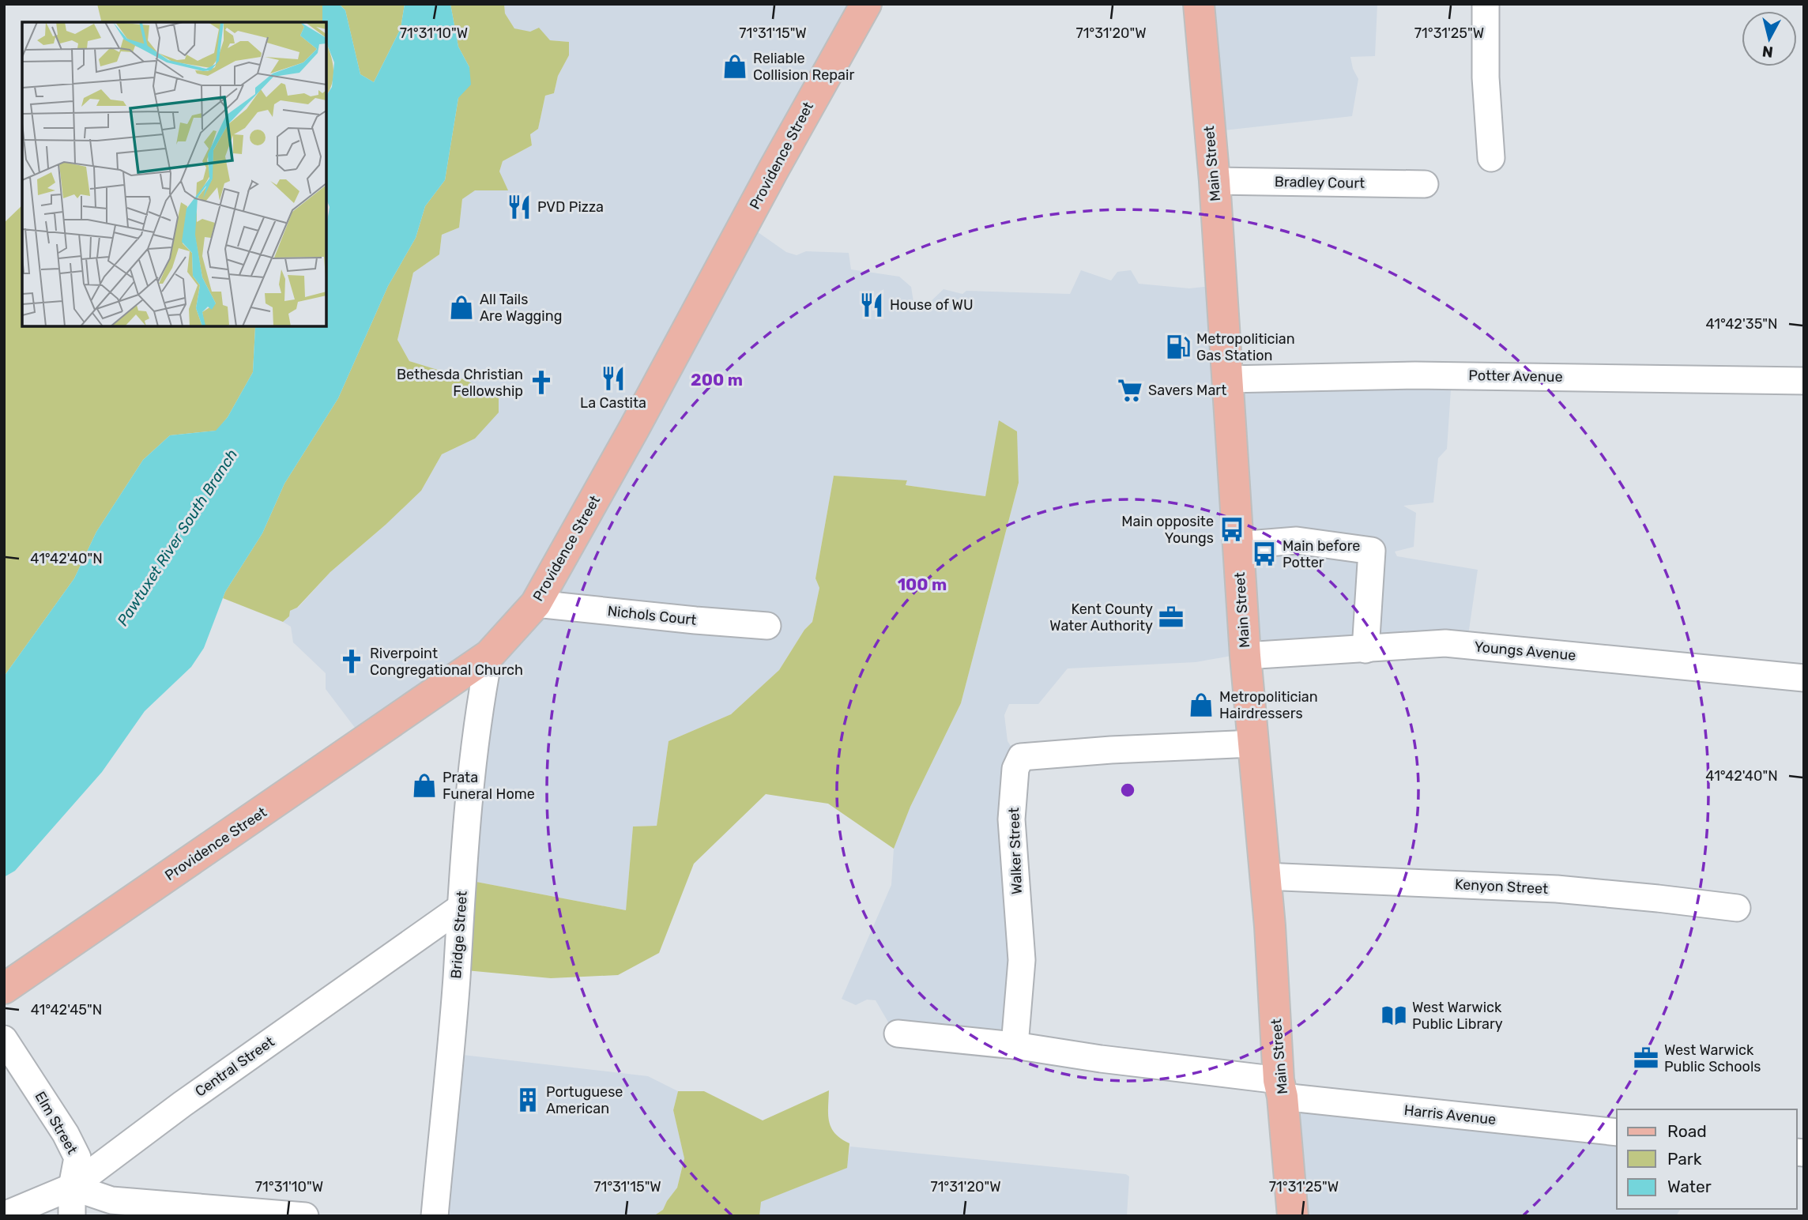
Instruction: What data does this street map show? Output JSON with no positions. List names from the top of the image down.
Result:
{
  "streets": {
    "main road": ["Providence Street", "Main Street"],
    "street": [
      "Bradley Court",
      "Potter Avenue",
      "Nichols Court",
      "Youngs Avenue",
      "Walker Street",
      "Kenyon Street",
      "Bridge Street",
      "Central Street",
      "Harris Avenue",
      "Elm Street"
    ]
  },
  "crossings": [
    ["Providence Street", "Nichols Court"],
    ["Providence Street", "Bridge Street"],
    ["Main Street", "Bradley Court"],
    ["Main Street", "Potter Avenue"],
    ["Main Street", "Youngs Avenue"],
    ["Main Street", "Walker Street"],
    ["Main Street", "Kenyon Street"],
    ["Main Street", "Harris Avenue"],
    ["Bridge Street", "Central Street"],
    ["Central Street", "Elm Street"]
  ],
  "water": ["Pawtuxet River South Branch"],
  "places": {
    "shop": [
      "Reliable Collision Repair",
      "All Tails Are Wagging",
      "Metropolitician Hairdressers",
      "Prata Funeral Home"
    ],
    "restaurant": ["PVD Pizza", "House of WU", "La Castita"],
    "fuel station": ["Metropolitician Gas Station"],
    "church": ["Bethesda Christian Fellowship", "Riverpoint Congregational Church"],
    "supermarket": ["Savers Mart"],
    "bus stop": ["Main opposite Youngs", "Main before Potter"],
    "office": ["Kent County Water Authority", "West Warwick Public Schools"],
    "library": ["West Warwick Public Library"],
    "building": ["Portuguese American"]
  },
  "legend": ["Road", "Park", "Water"],
  "north": "bottom",
  "coordinates": [
    "71°31'10\"W",
    "71°31'15\"W",
    "71°31'20\"W",
    "71°31'25\"W",
    "41°42'35\"N",
    "41°42'40\"N",
    "41°42'45\"N"
  ],
  "rings": ["200 m", "100 m"]
}
